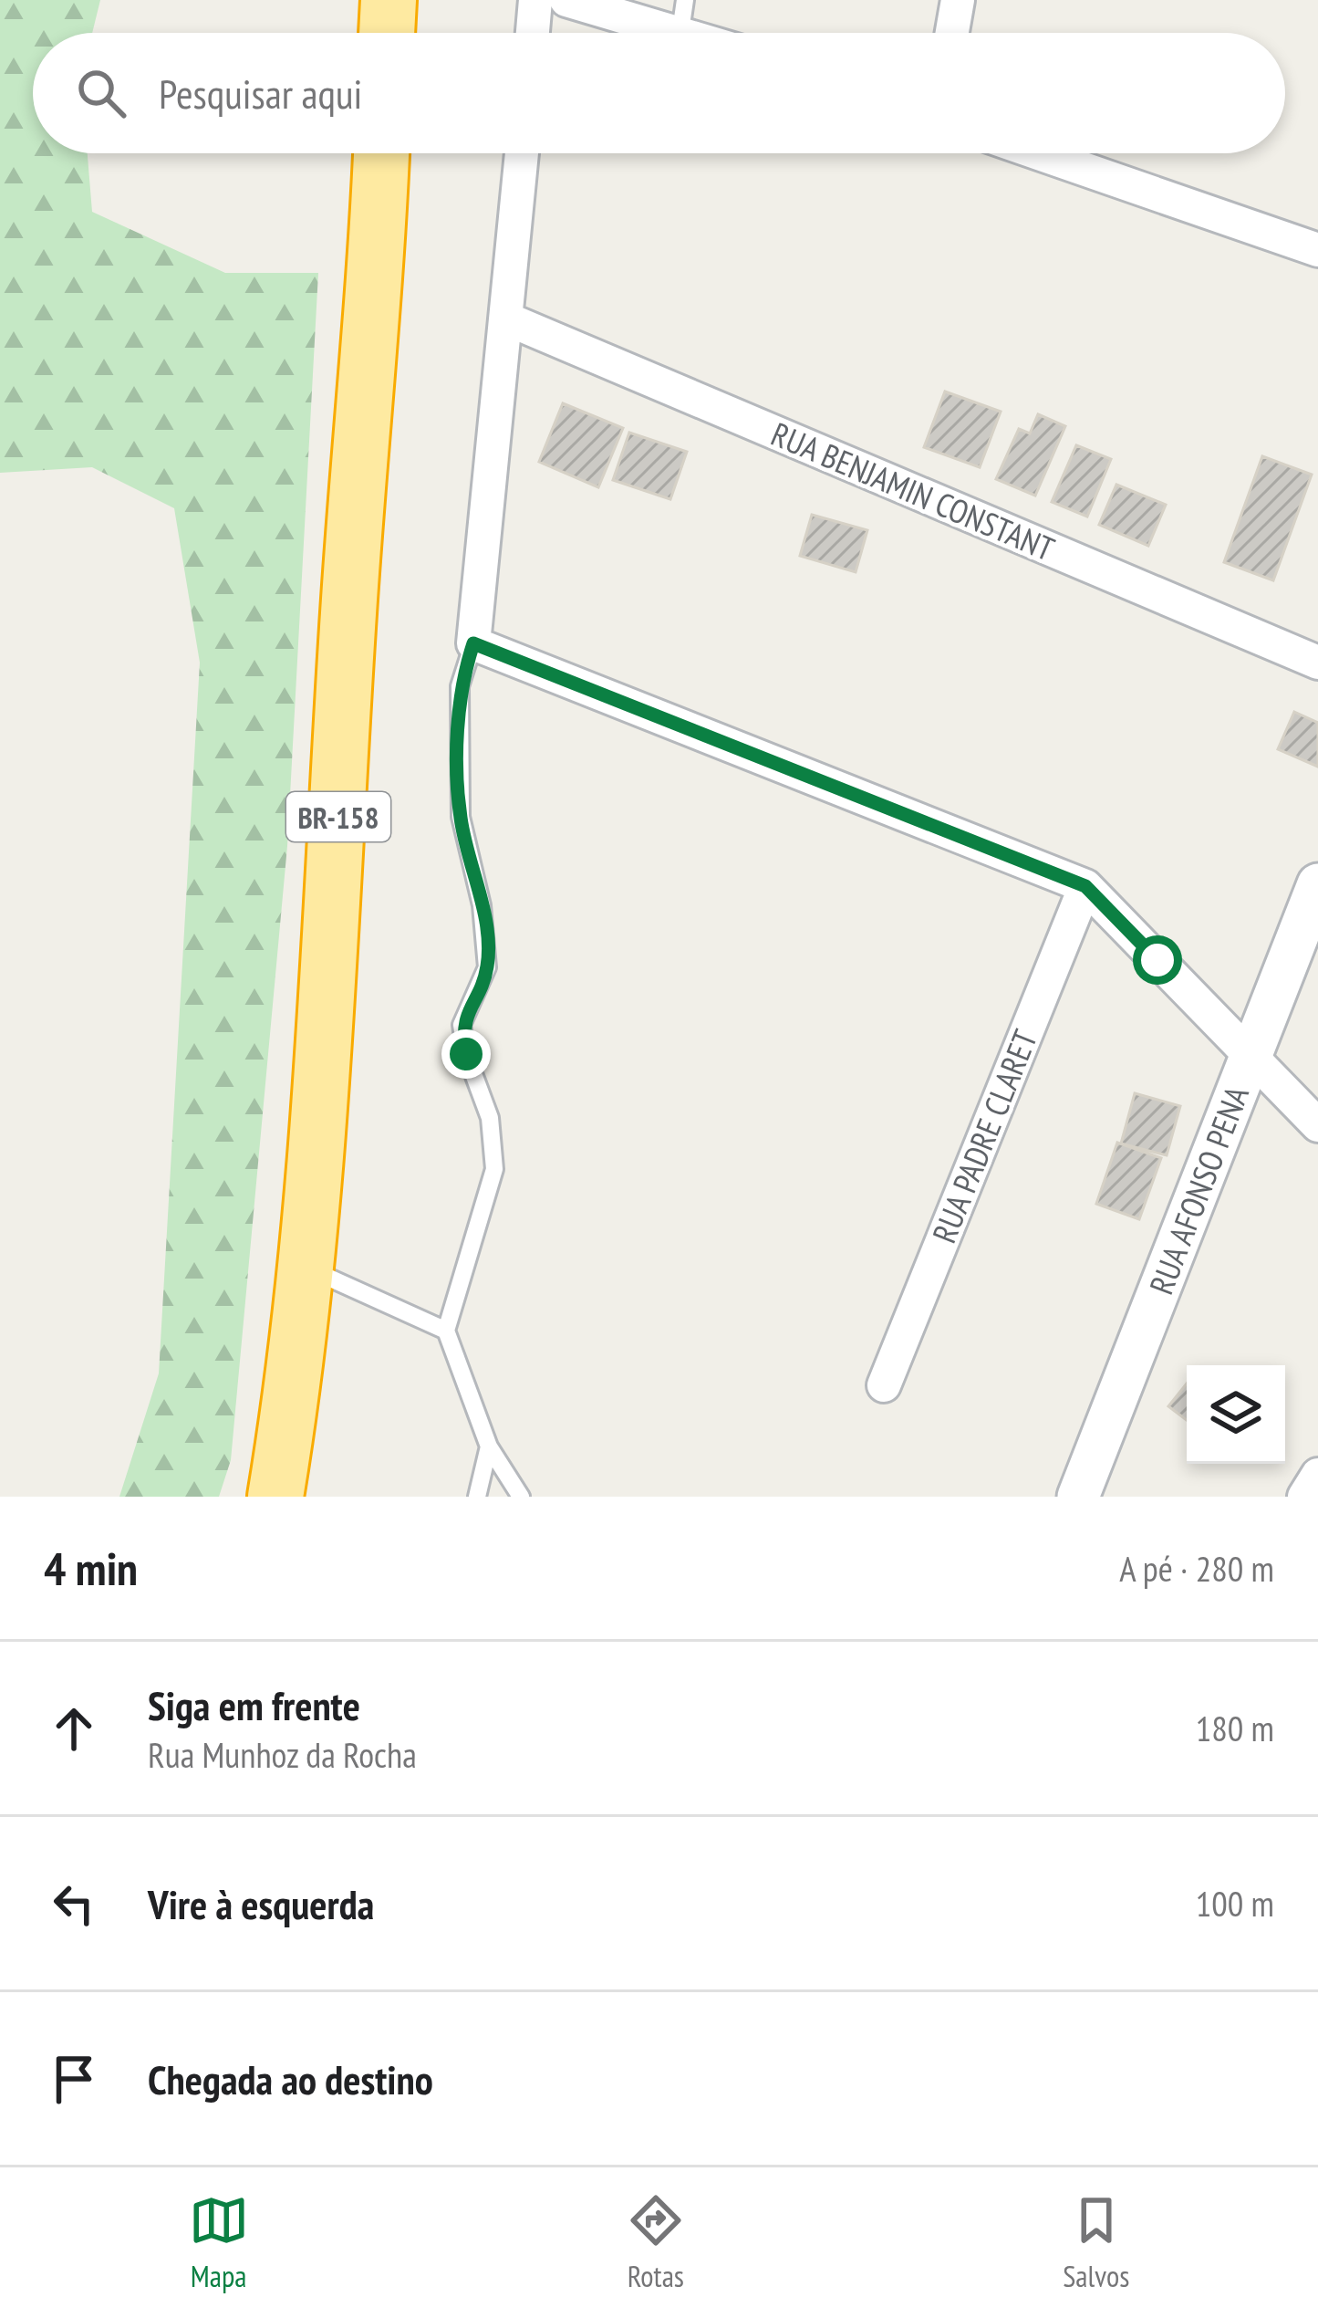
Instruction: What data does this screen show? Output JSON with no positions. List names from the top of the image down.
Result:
{
  "streets": {
    "highway": ["BR-158"],
    "street": ["RUA BENJAMIN CONSTANT", "RUA PADRE CLARET", "RUA AFONSO PENA"]
  },
  "page": {
    "search": "Pesquisar aqui",
    "heading": ["4 min", "A pé · 280 m"],
    "list": [
      ["Siga em frente", "Rua Munhoz da Rocha", "180 m"],
      ["Vire à esquerda", "100 m"],
      "Chegada ao destino"
    ],
    "nav": ["Mapa", "Rotas", "Salvos"]
  }
}
